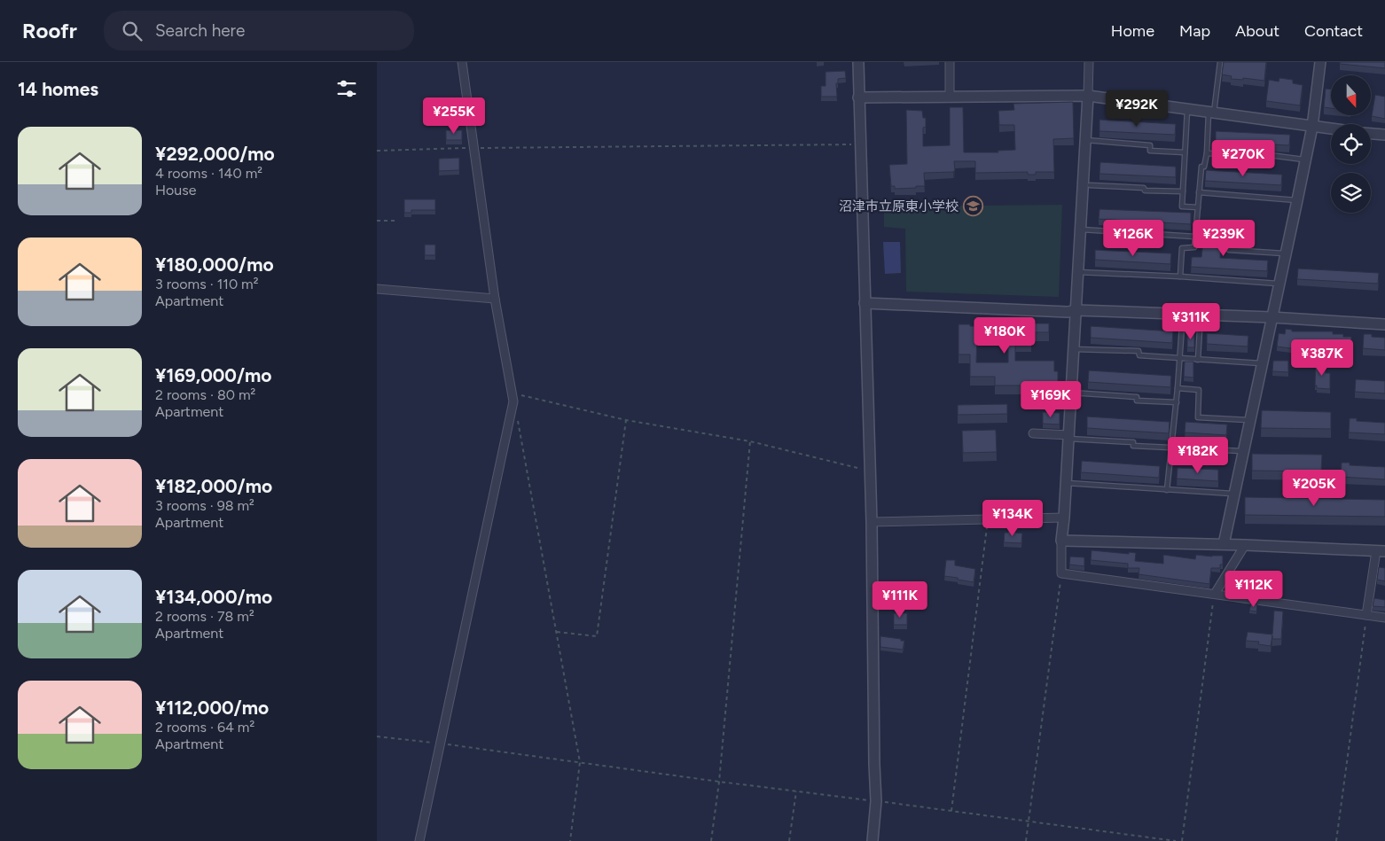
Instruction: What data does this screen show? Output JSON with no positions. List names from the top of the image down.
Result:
{
  "places": {
    "school or university": ["沼津市立原東小学校"]
  },
  "north": "bottom",
  "page": {
    "header": "Roofr",
    "search": "Search here",
    "nav": [
      "Home",
      "Map",
      "About",
      "Contact"
    ],
    "heading": "14 homes",
    "price": [
      "¥292K",
      "¥255K",
      "¥270K",
      "¥126K",
      "¥239K",
      "¥311K",
      "¥180K",
      "¥387K",
      "¥169K",
      "¥182K",
      "¥205K",
      "¥134K",
      "¥112K",
      "¥111K"
    ],
    "list": [
      {
        "name": "¥292,000/mo",
        "note": "4 rooms · 140 m² · House"
      },
      {
        "name": "¥180,000/mo",
        "note": "3 rooms · 110 m² · Apartment"
      },
      {
        "name": "¥169,000/mo",
        "note": "2 rooms · 80 m² · Apartment"
      },
      {
        "name": "¥182,000/mo",
        "note": "3 rooms · 98 m² · Apartment"
      },
      {
        "name": "¥134,000/mo",
        "note": "2 rooms · 78 m² · Apartment"
      },
      {
        "name": "¥112,000/mo",
        "note": "2 rooms · 64 m² · Apartment"
      }
    ]
  }
}
